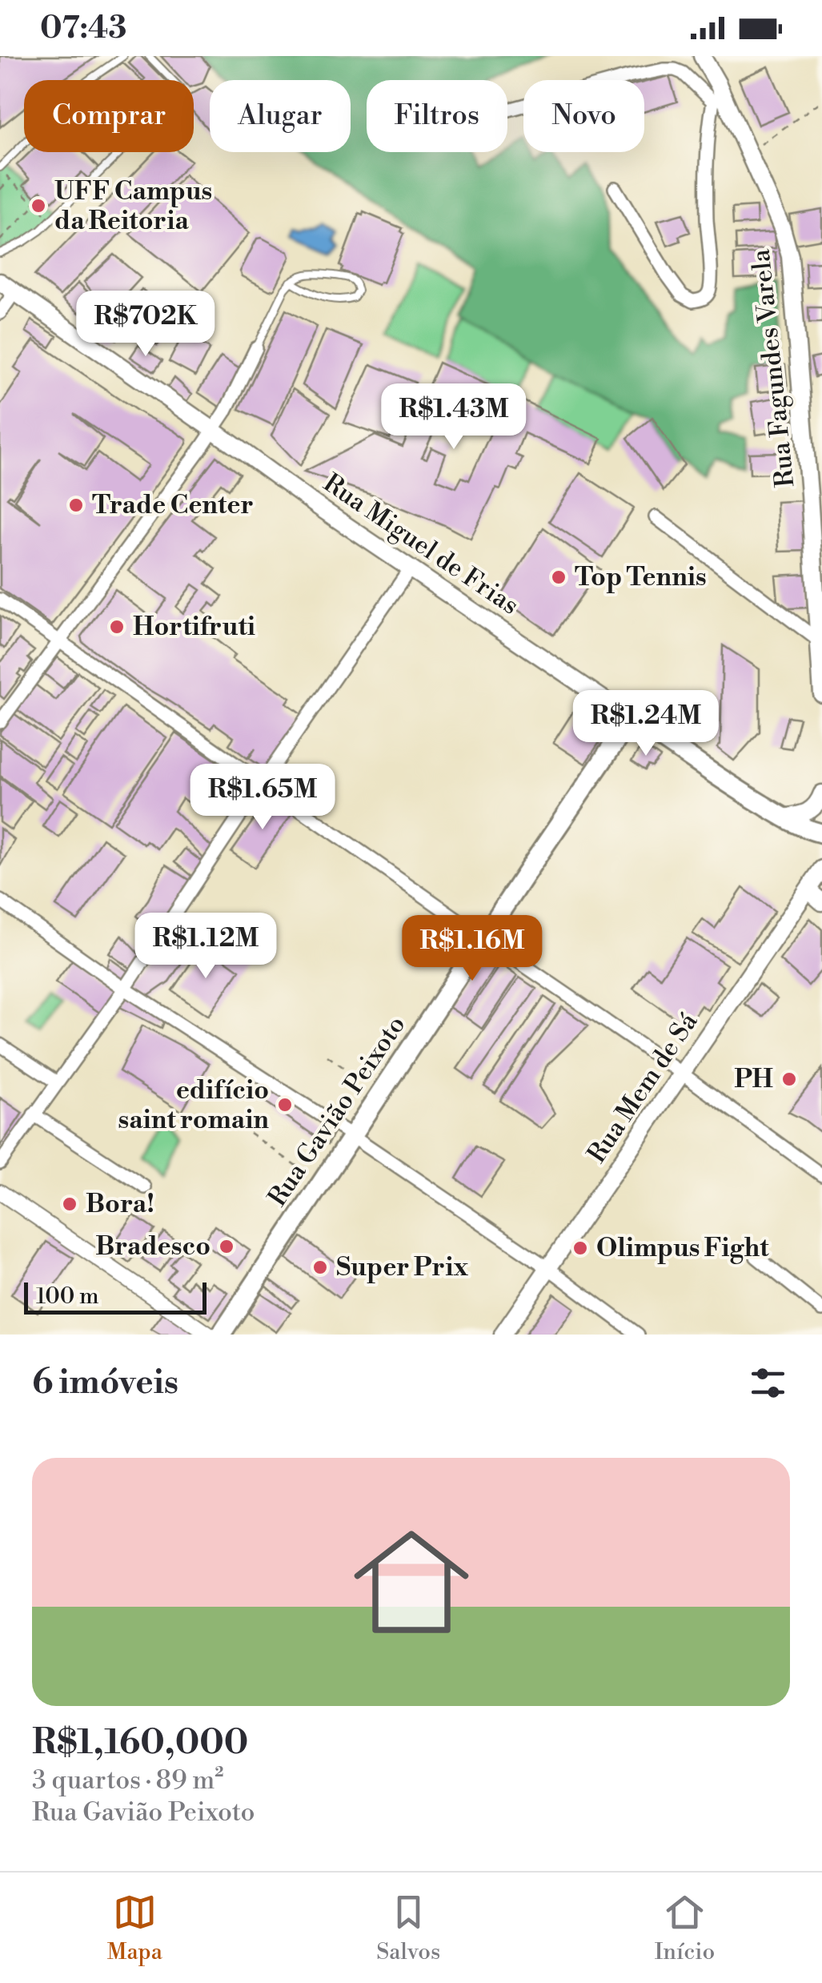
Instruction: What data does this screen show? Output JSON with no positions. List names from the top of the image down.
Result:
{
  "streets": {
    "main road": [
      "Rua Fagundes Varela",
      "Rua Miguel de Frias",
      "Rua Mem de Sá",
      "Rua Gavião Peixoto"
    ]
  },
  "crossings": [
    ["Rua Miguel de Frias", "Rua Gavião Peixoto"]
  ],
  "places": [
    "UFF Campus da Reitoria",
    "Trade Center",
    "Top Tennis",
    "Hortifruti",
    "PH",
    "edifício saint romain",
    "Bora!",
    "Bradesco",
    "Olimpus Fight",
    "Super Prix"
  ],
  "scale_bar": "100 m",
  "page": {
    "status": "07:43",
    "chip": [
      "Comprar",
      "Alugar",
      "Filtros",
      "Novo"
    ],
    "price": [
      "R$702K",
      "R$1.43M",
      "R$1.24M",
      "R$1.65M",
      "R$1.12M",
      "R$1.16M"
    ],
    "scale": "100 m",
    "heading": "6 imóveis",
    "list": [
      {
        "name": "R$1,160,000",
        "note": "3 quartos · 89 m² · Rua Gavião Peixoto"
      }
    ],
    "tabs": ["Mapa", "Salvos", "Início"]
  }
}
